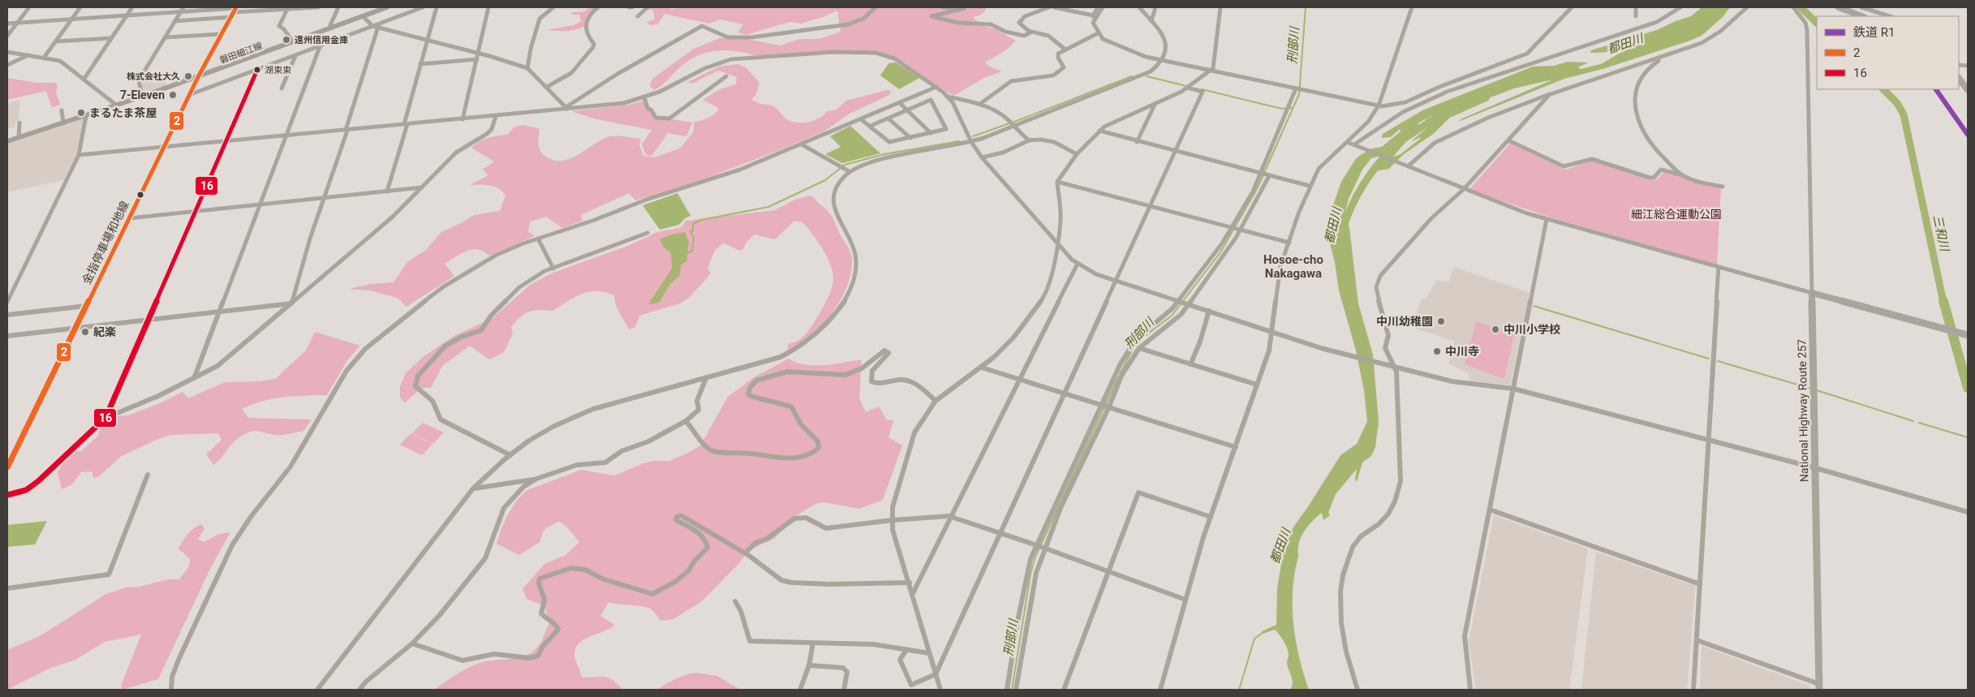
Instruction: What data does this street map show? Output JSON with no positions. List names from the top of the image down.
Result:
{
  "streets": {
    "highway": ["National Highway Route 257"],
    "main road": ["磐田細江線", "金指停車場和地線"]
  },
  "crossings": [
    ["磐田細江線", "金指停車場和地線"]
  ],
  "districts": ["Hosoe-cho Nakagawa"],
  "water": ["都田川", "刑部川", "三和川"],
  "parks": ["細江総合運動公園"],
  "places": [
    "遠州信用金庫",
    "湖東東",
    "株式会社大久",
    "7-Eleven",
    "まるたま茶屋",
    "中川幼稚園",
    "中川小学校",
    "紀楽",
    "中川寺"
  ],
  "lines": ["transit line 2", "transit line 16", "rail line R1"],
  "legend": ["鉄道 R1", "2", "16"]
}
